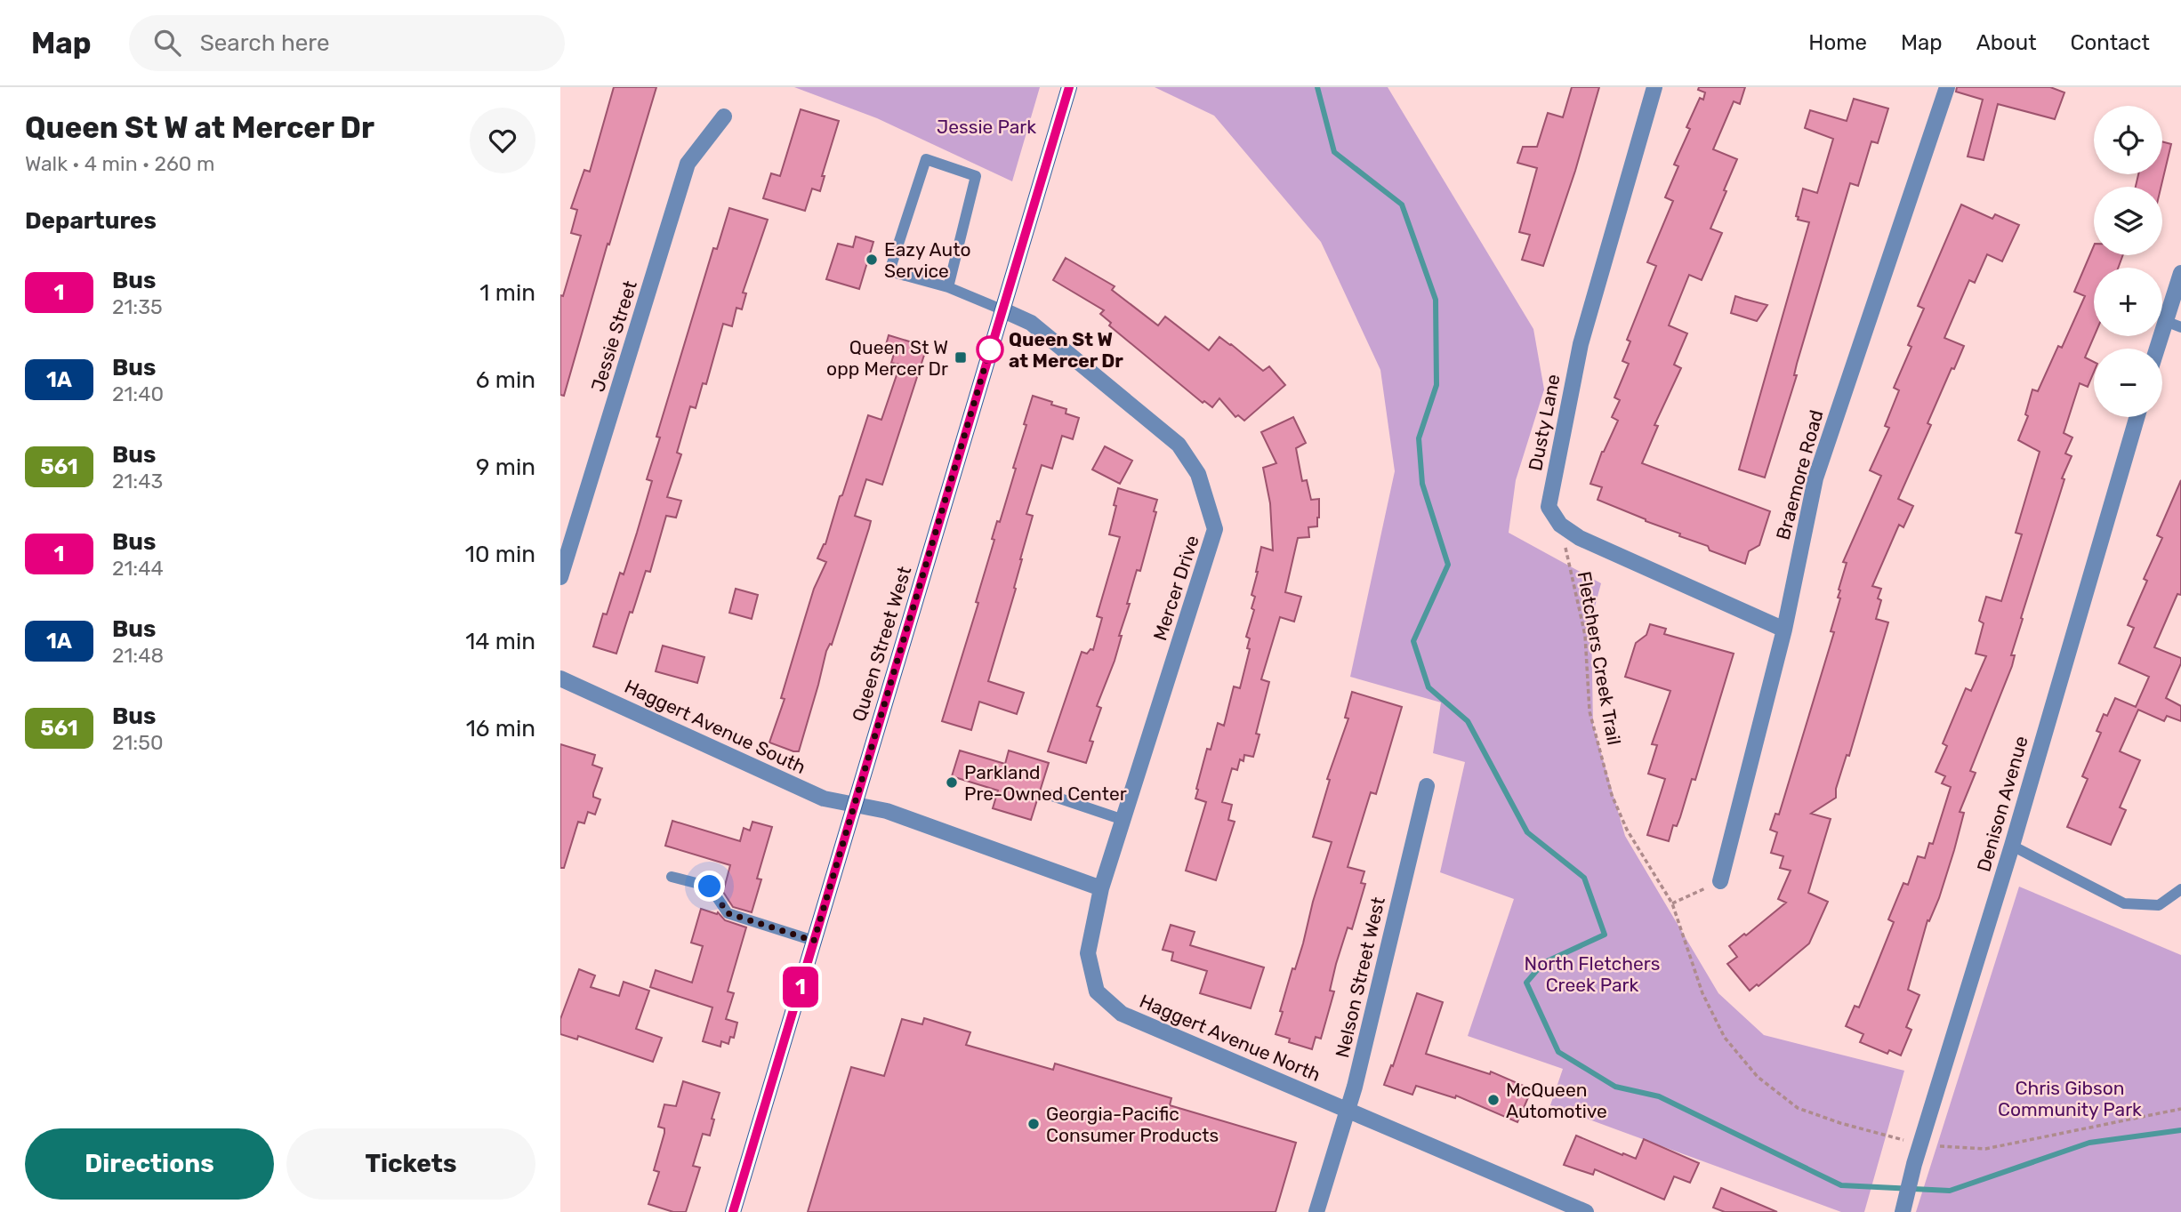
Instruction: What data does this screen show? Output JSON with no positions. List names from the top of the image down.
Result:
{
  "streets": {
    "main road": ["Queen Street West"],
    "street": [
      "Jessie Street",
      "Dusty Lane",
      "Braemore Road",
      "Mercer Drive",
      "Haggert Avenue South",
      "Denison Avenue",
      "Nelson Street West",
      "Haggert Avenue North"
    ],
    "path": ["Fletchers Creek Trail"]
  },
  "crossings": [
    ["Dusty Lane", "Fletchers Creek Trail"],
    ["Mercer Drive", "Queen Street West"],
    ["Mercer Drive", "Haggert Avenue North"],
    ["Queen Street West", "Haggert Avenue South"],
    ["Nelson Street West", "Haggert Avenue North"]
  ],
  "parks": ["Jessie Park", "North Fletchers Creek Park", "Chris Gibson Community Park"],
  "places": {
    "other": [
      "Eazy Auto Service",
      "Queen St W at Mercer Dr",
      "Parkland Pre-Owned Center",
      "McQueen Automotive",
      "Georgia-Pacific Consumer Products"
    ],
    "transit": ["Queen St W opp Mercer Dr"]
  },
  "lines": ["bus line 1"],
  "page": {
    "header": "Map",
    "search": "Search here",
    "nav": [
      "Home",
      "Map",
      "About",
      "Contact"
    ],
    "heading": [
      ["Queen St W at Mercer Dr", "Walk · 4 min · 260 m"],
      "Departures"
    ],
    "on_map": "1",
    "map_buttons": ["+", "−"],
    "list": [
      {
        "mark": "1",
        "name": "Bus",
        "note": "21:35",
        "value": "1 min"
      },
      {
        "mark": "1A",
        "name": "Bus",
        "note": "21:40",
        "value": "6 min"
      },
      {
        "mark": "561",
        "name": "Bus",
        "note": "21:43",
        "value": "9 min"
      },
      {
        "mark": "1",
        "name": "Bus",
        "note": "21:44",
        "value": "10 min"
      },
      {
        "mark": "1A",
        "name": "Bus",
        "note": "21:48",
        "value": "14 min"
      },
      {
        "mark": "561",
        "name": "Bus",
        "note": "21:50",
        "value": "16 min"
      }
    ],
    "buttons": ["Directions", "Tickets"]
  }
}
